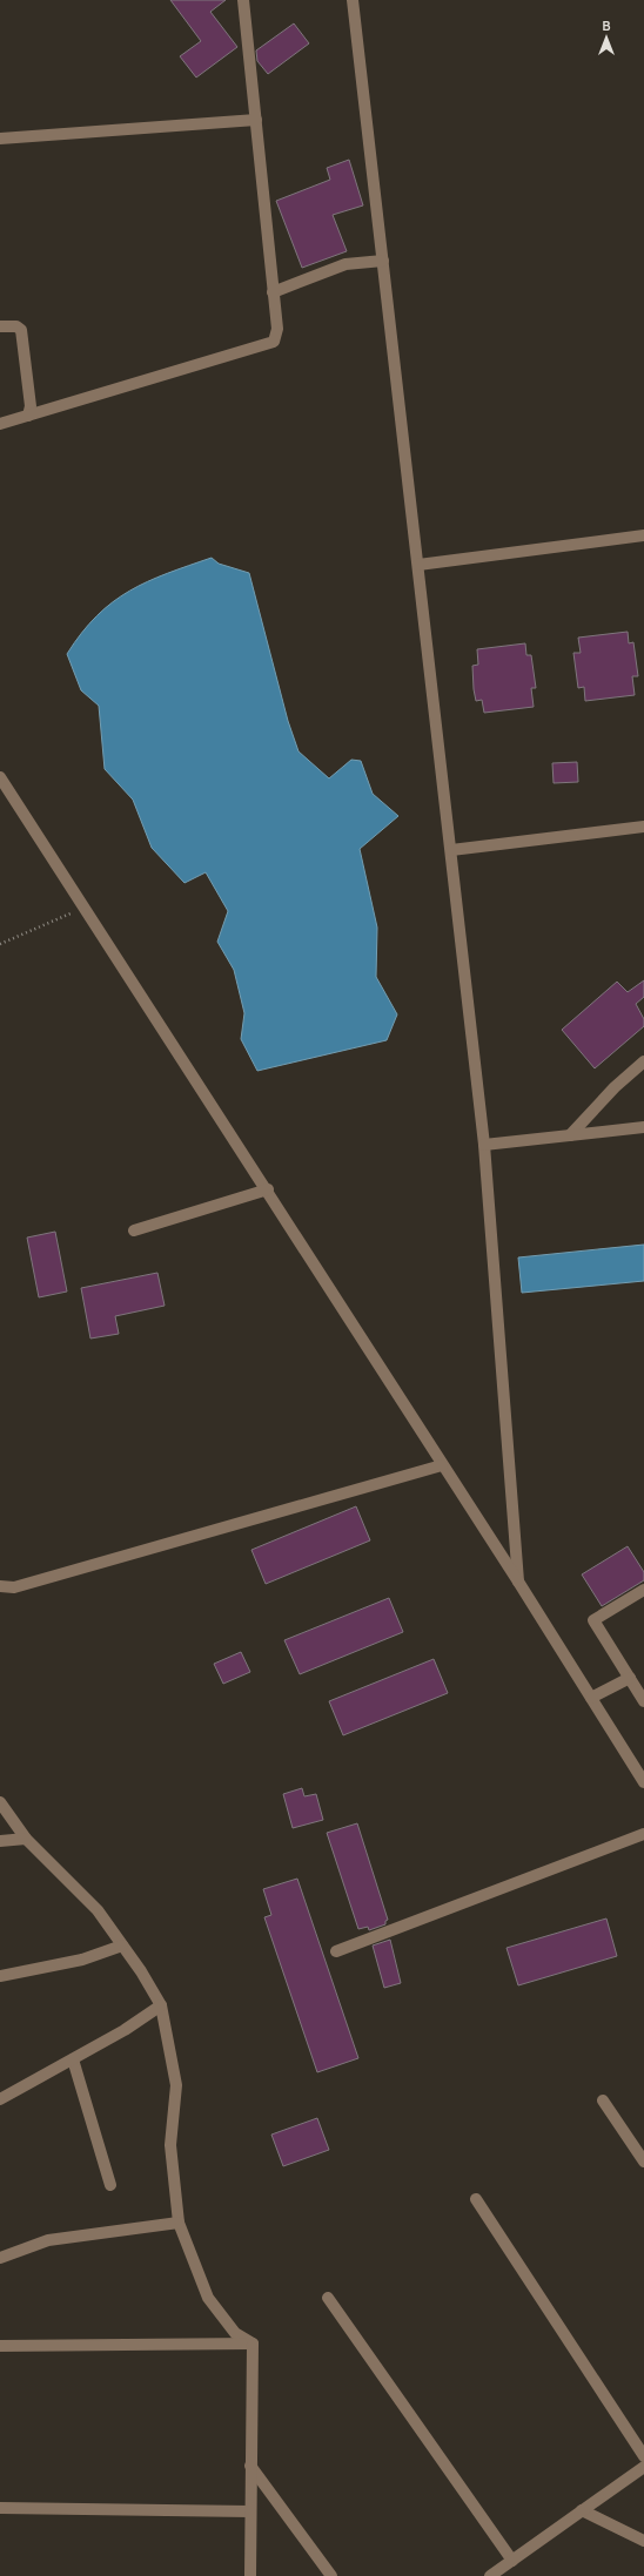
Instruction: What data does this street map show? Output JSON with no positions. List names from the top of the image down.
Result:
{
  "north": "top"
}
